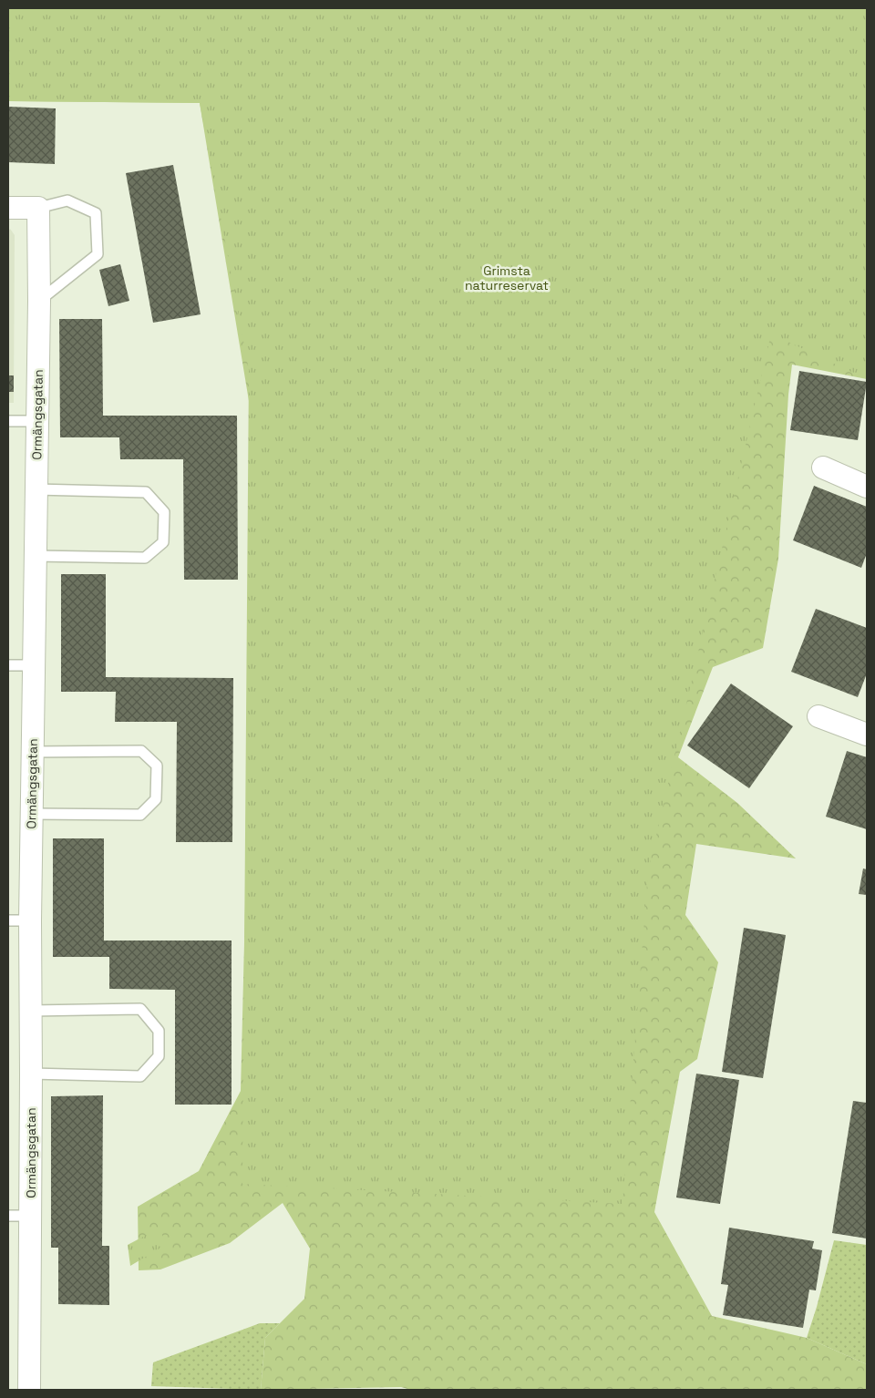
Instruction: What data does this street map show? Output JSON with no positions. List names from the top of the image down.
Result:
{
  "streets": {
    "street": ["Ormängsgatan"]
  },
  "parks": ["Grimsta naturreservat"]
}
